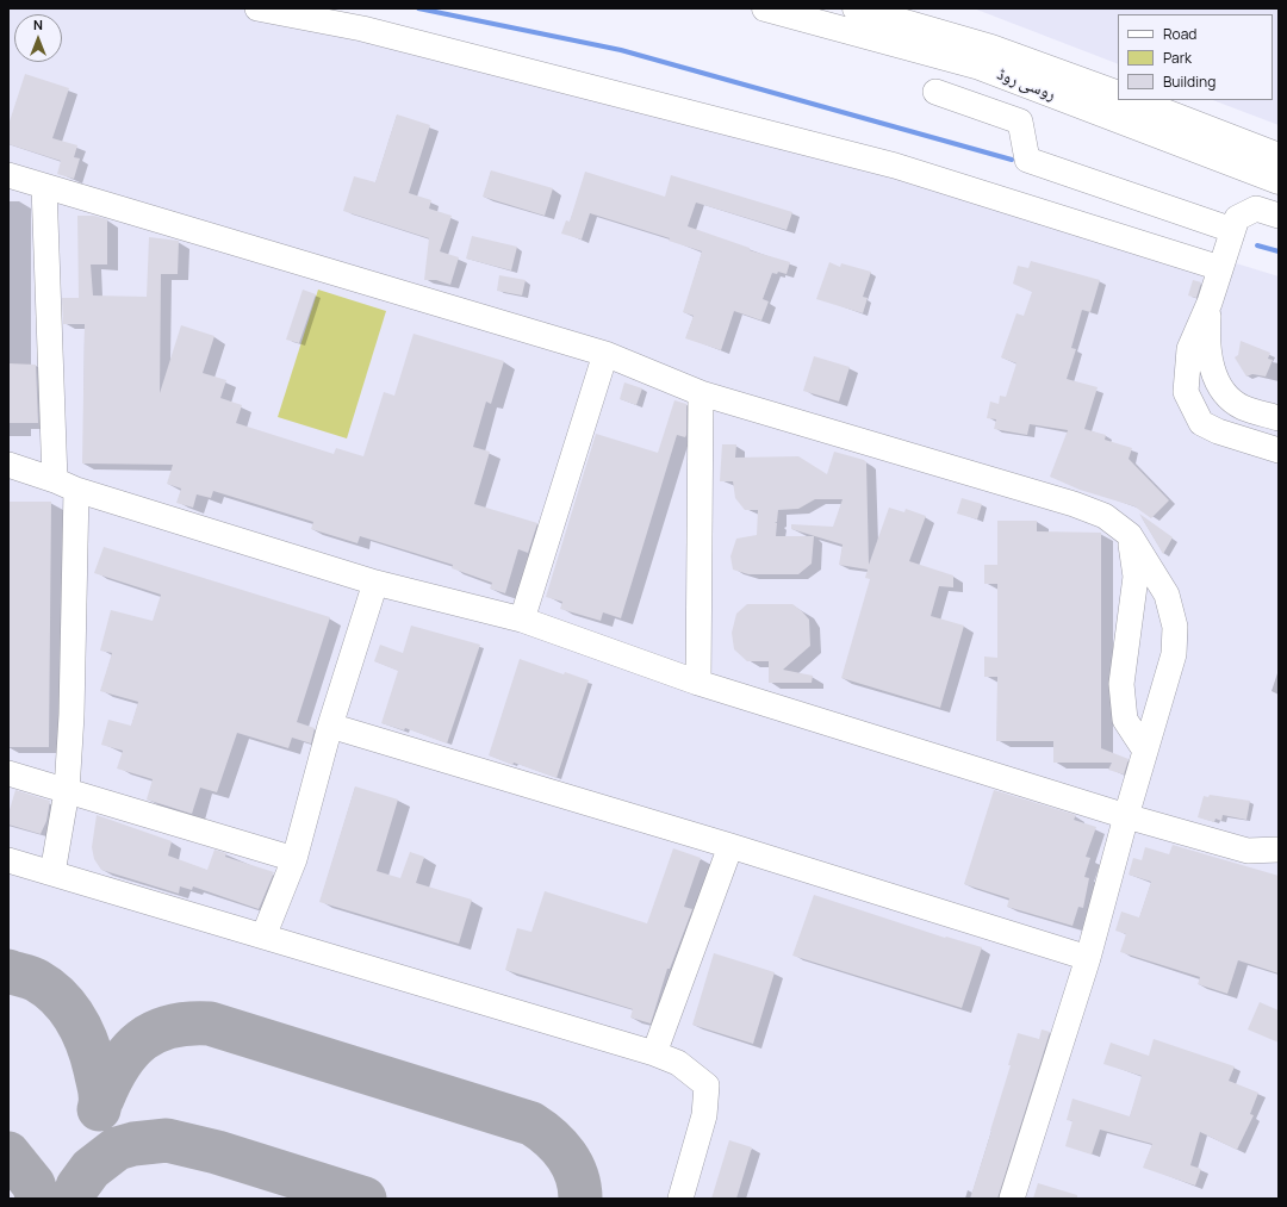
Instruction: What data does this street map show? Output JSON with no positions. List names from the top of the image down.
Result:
{
  "streets": {
    "main road": ["روسی روڈ"]
  },
  "legend": ["Road", "Park", "Building"],
  "north": "top"
}
